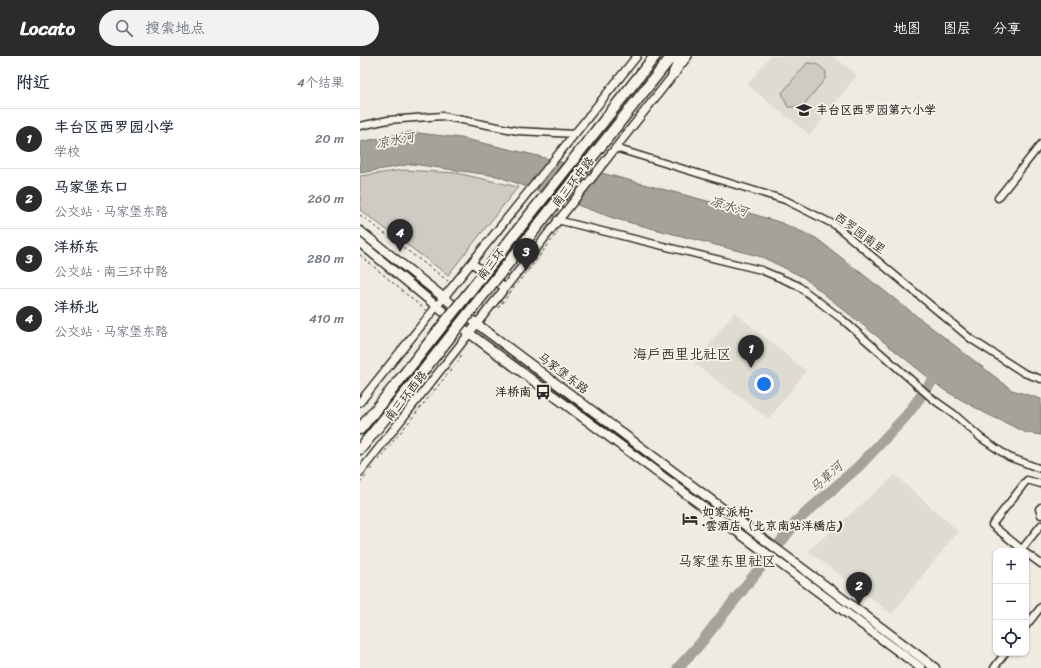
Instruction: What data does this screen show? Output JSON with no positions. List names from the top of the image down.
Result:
{
  "streets": {
    "highway": ["南三环"],
    "main road": ["马家堡东路"],
    "street": ["南三环中路", "西罗园南里", "南三环西路"]
  },
  "crossings": [
    ["南三环中路", "西罗园南里"],
    ["南三环中路", "马家堡东路"],
    ["南三环中路", "南三环西路"],
    ["马家堡东路", "南三环西路"]
  ],
  "districts": ["海户西里北社区", "马家堡东里社区"],
  "water": ["凉水河", "马草河"],
  "places": {
    "school or university": ["丰台区西罗园第六小学"],
    "bus stop": ["洋桥南"],
    "hotel": ["如家派柏· ·雲酒店（北京南站洋橋店)"]
  },
  "page": {
    "header": "Locato",
    "search": "搜索地点",
    "nav": ["地图", "图层", "分享"],
    "heading": ["附近", "4个结果"],
    "list": [
      {
        "mark": "1",
        "name": "丰台区西罗园小学",
        "note": "学校",
        "value": "20 m"
      },
      {
        "mark": "2",
        "name": "马家堡东口",
        "note": "公交站 · 马家堡东路",
        "value": "260 m"
      },
      {
        "mark": "3",
        "name": "洋桥东",
        "note": "公交站 · 南三环中路",
        "value": "280 m"
      },
      {
        "mark": "4",
        "name": "洋桥北",
        "note": "公交站 · 马家堡东路",
        "value": "410 m"
      }
    ],
    "pins": [
      "4",
      "3",
      "1",
      "2"
    ],
    "map_buttons": ["+", "−"]
  }
}
